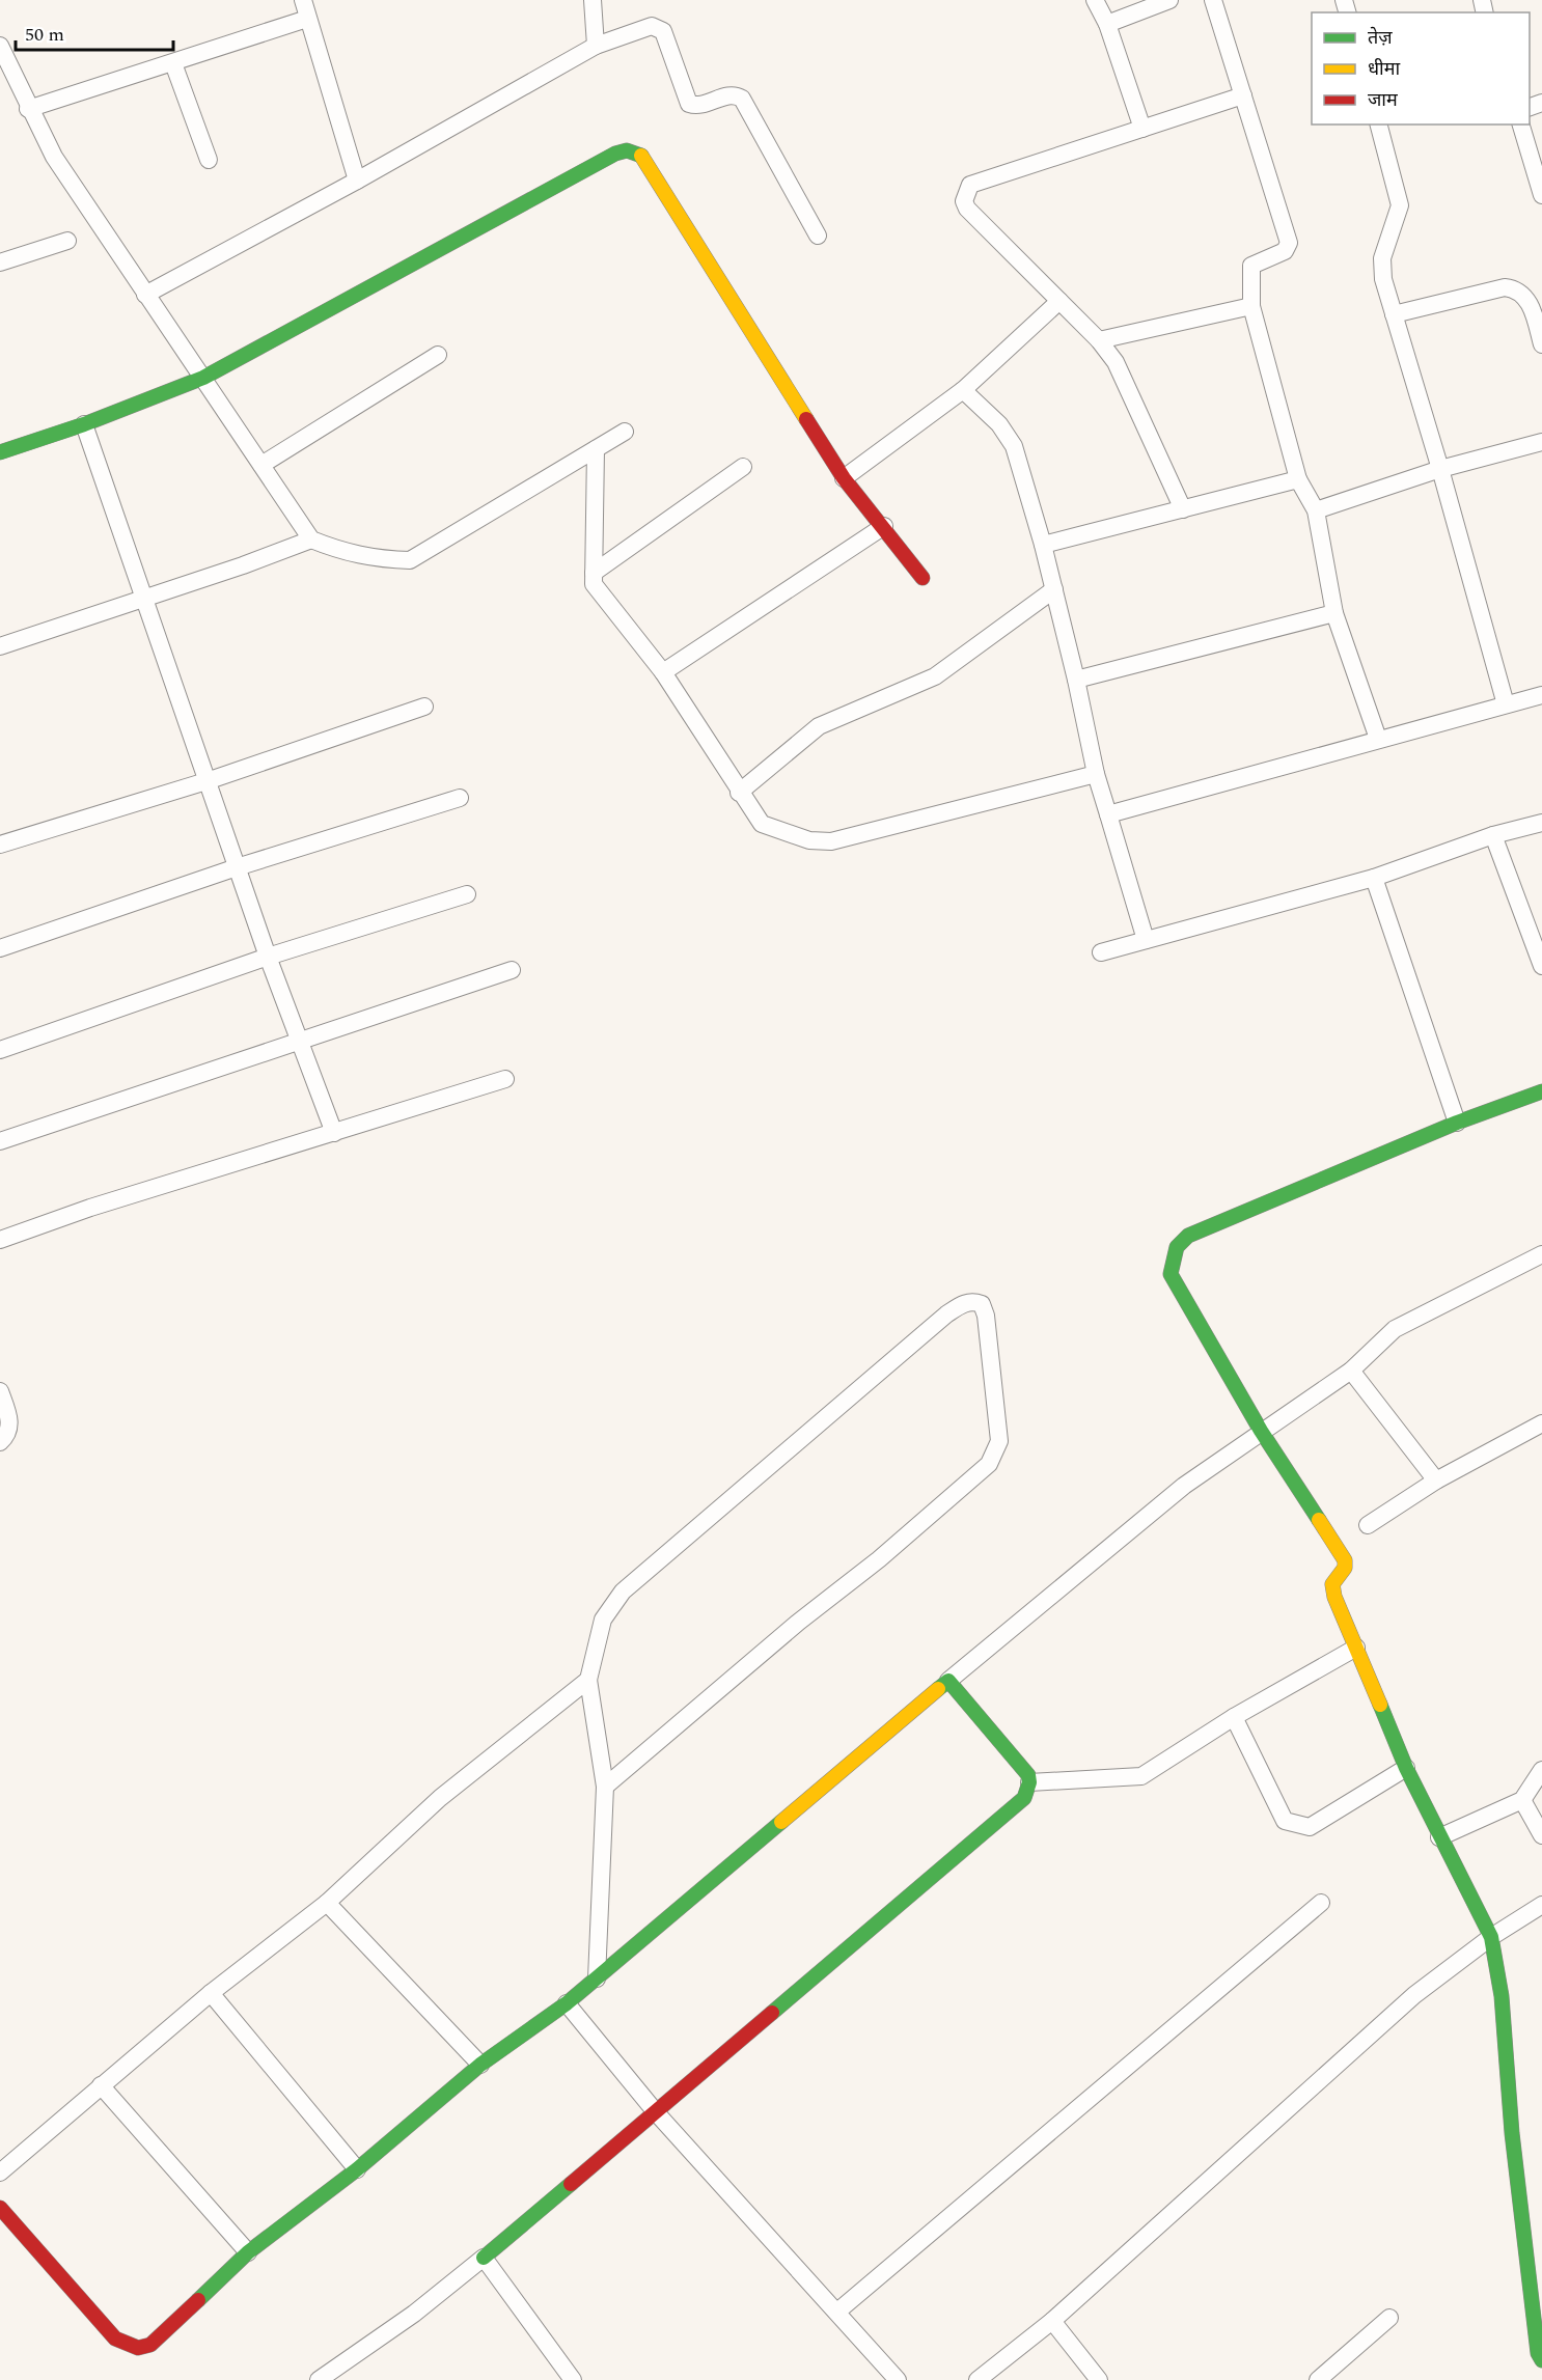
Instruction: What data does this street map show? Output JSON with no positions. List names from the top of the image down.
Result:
{
  "legend": ["तेज़", "धीमा", "जाम"],
  "scale_bar": "50 m"
}
